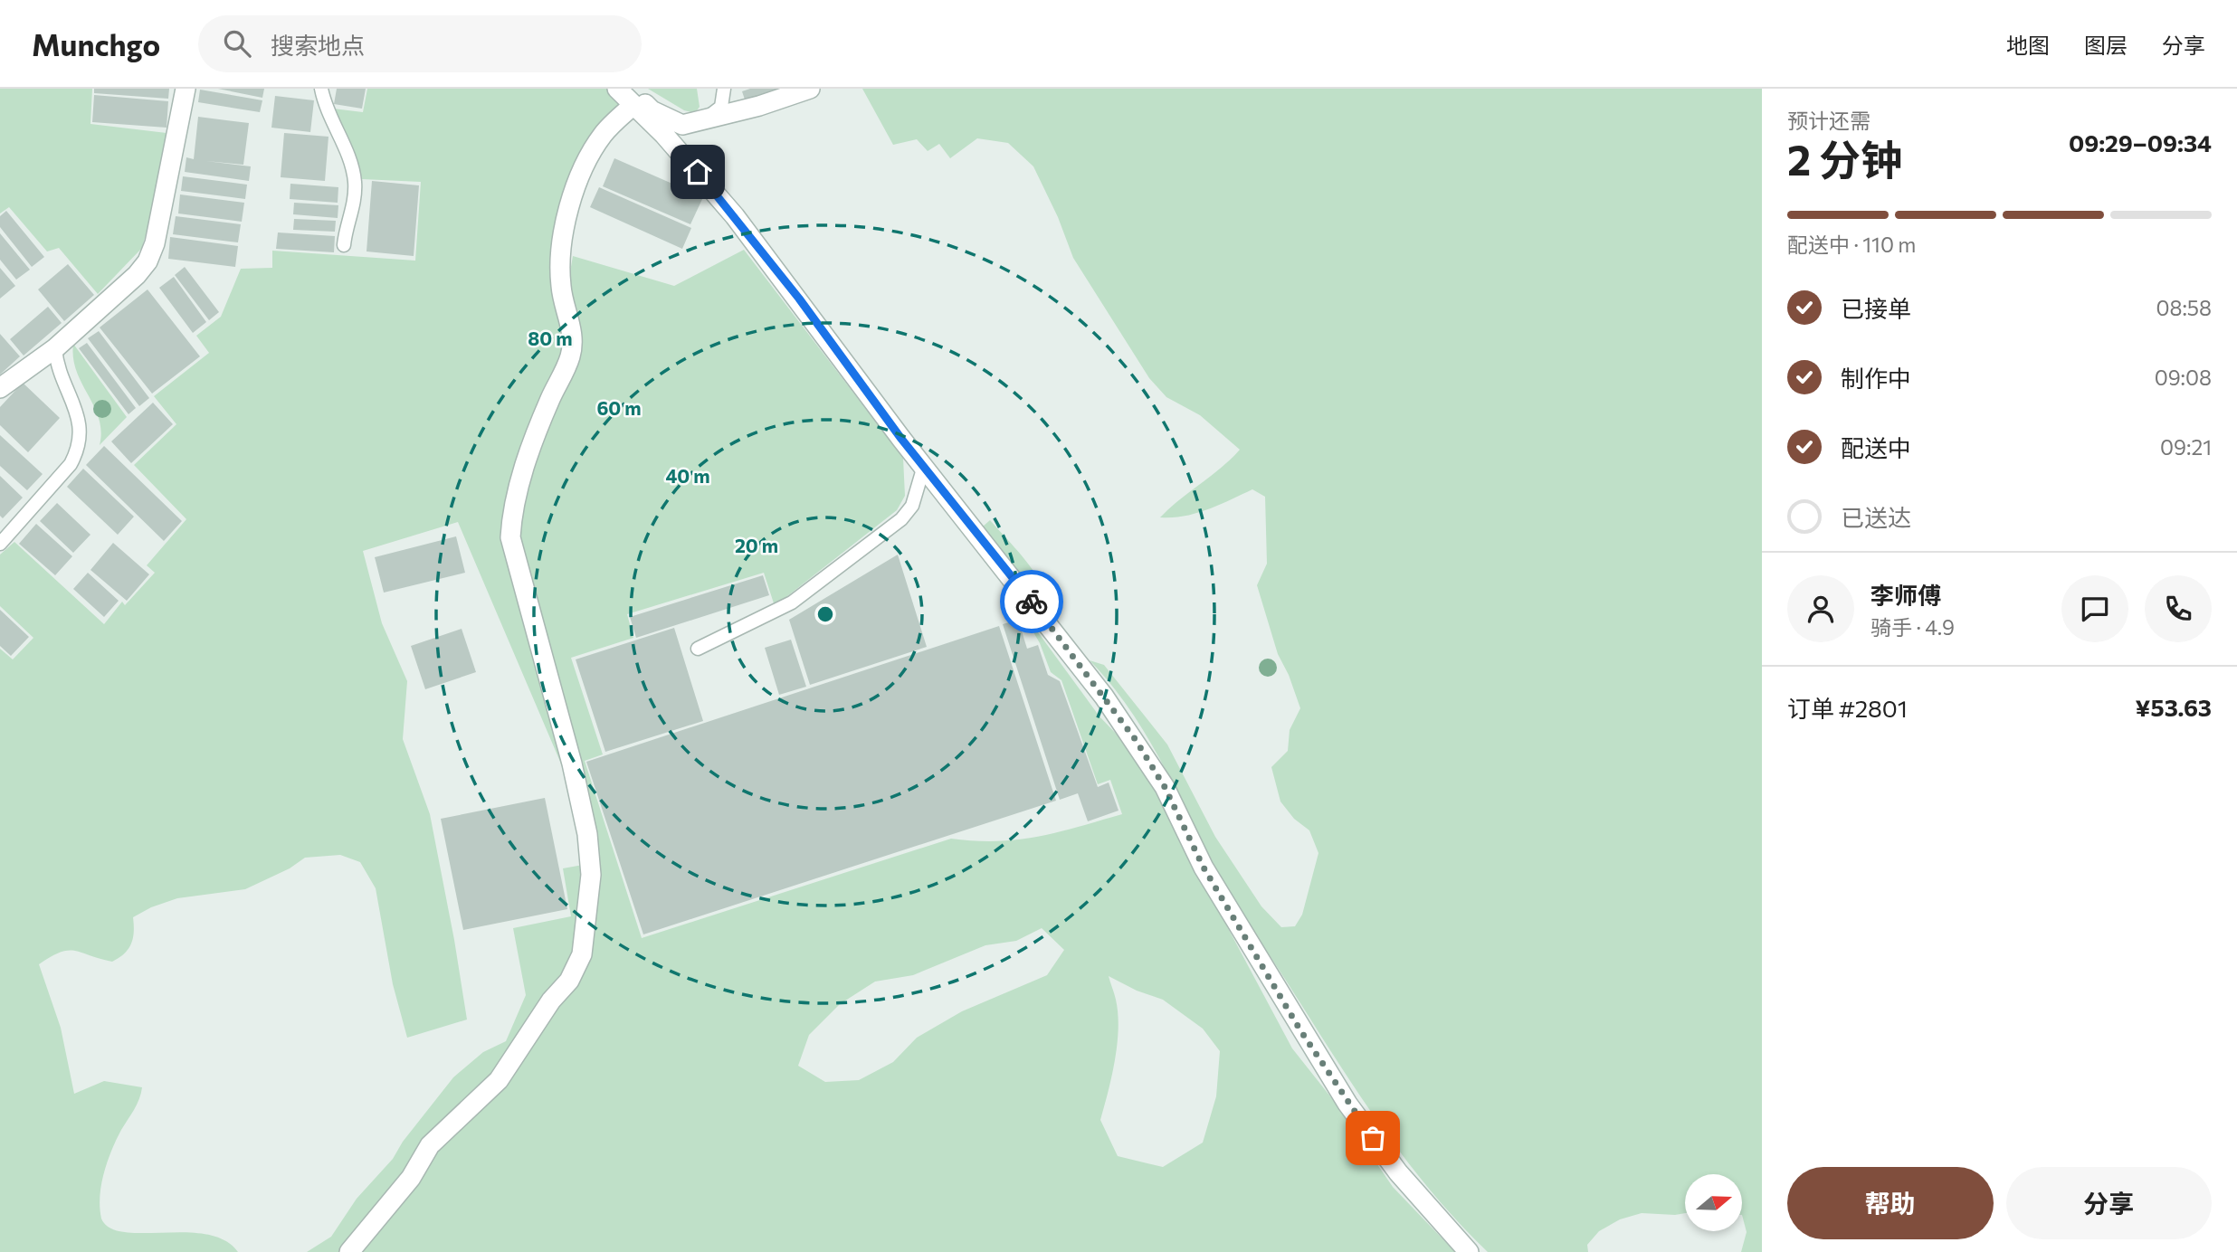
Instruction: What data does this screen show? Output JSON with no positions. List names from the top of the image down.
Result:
{
  "north": "right",
  "page": {
    "header": "Munchgo",
    "search": "搜索地点",
    "nav": ["地图", "图层", "分享"],
    "heading": ["2 分钟", "预计还需", "09:29–09:34"],
    "panel": [
      "李师傅",
      "骑手 · 4.9",
      "订单 #2801",
      "¥53.63"
    ],
    "bar": "配送中 · 110 m",
    "list": [
      ["已接单", "08:58"],
      ["制作中", "09:08"],
      ["配送中", "09:21"],
      "已送达"
    ],
    "buttons": ["帮助", "分享"]
  },
  "rings": [
    "80 m",
    "60 m",
    "40 m",
    "20 m"
  ]
}
